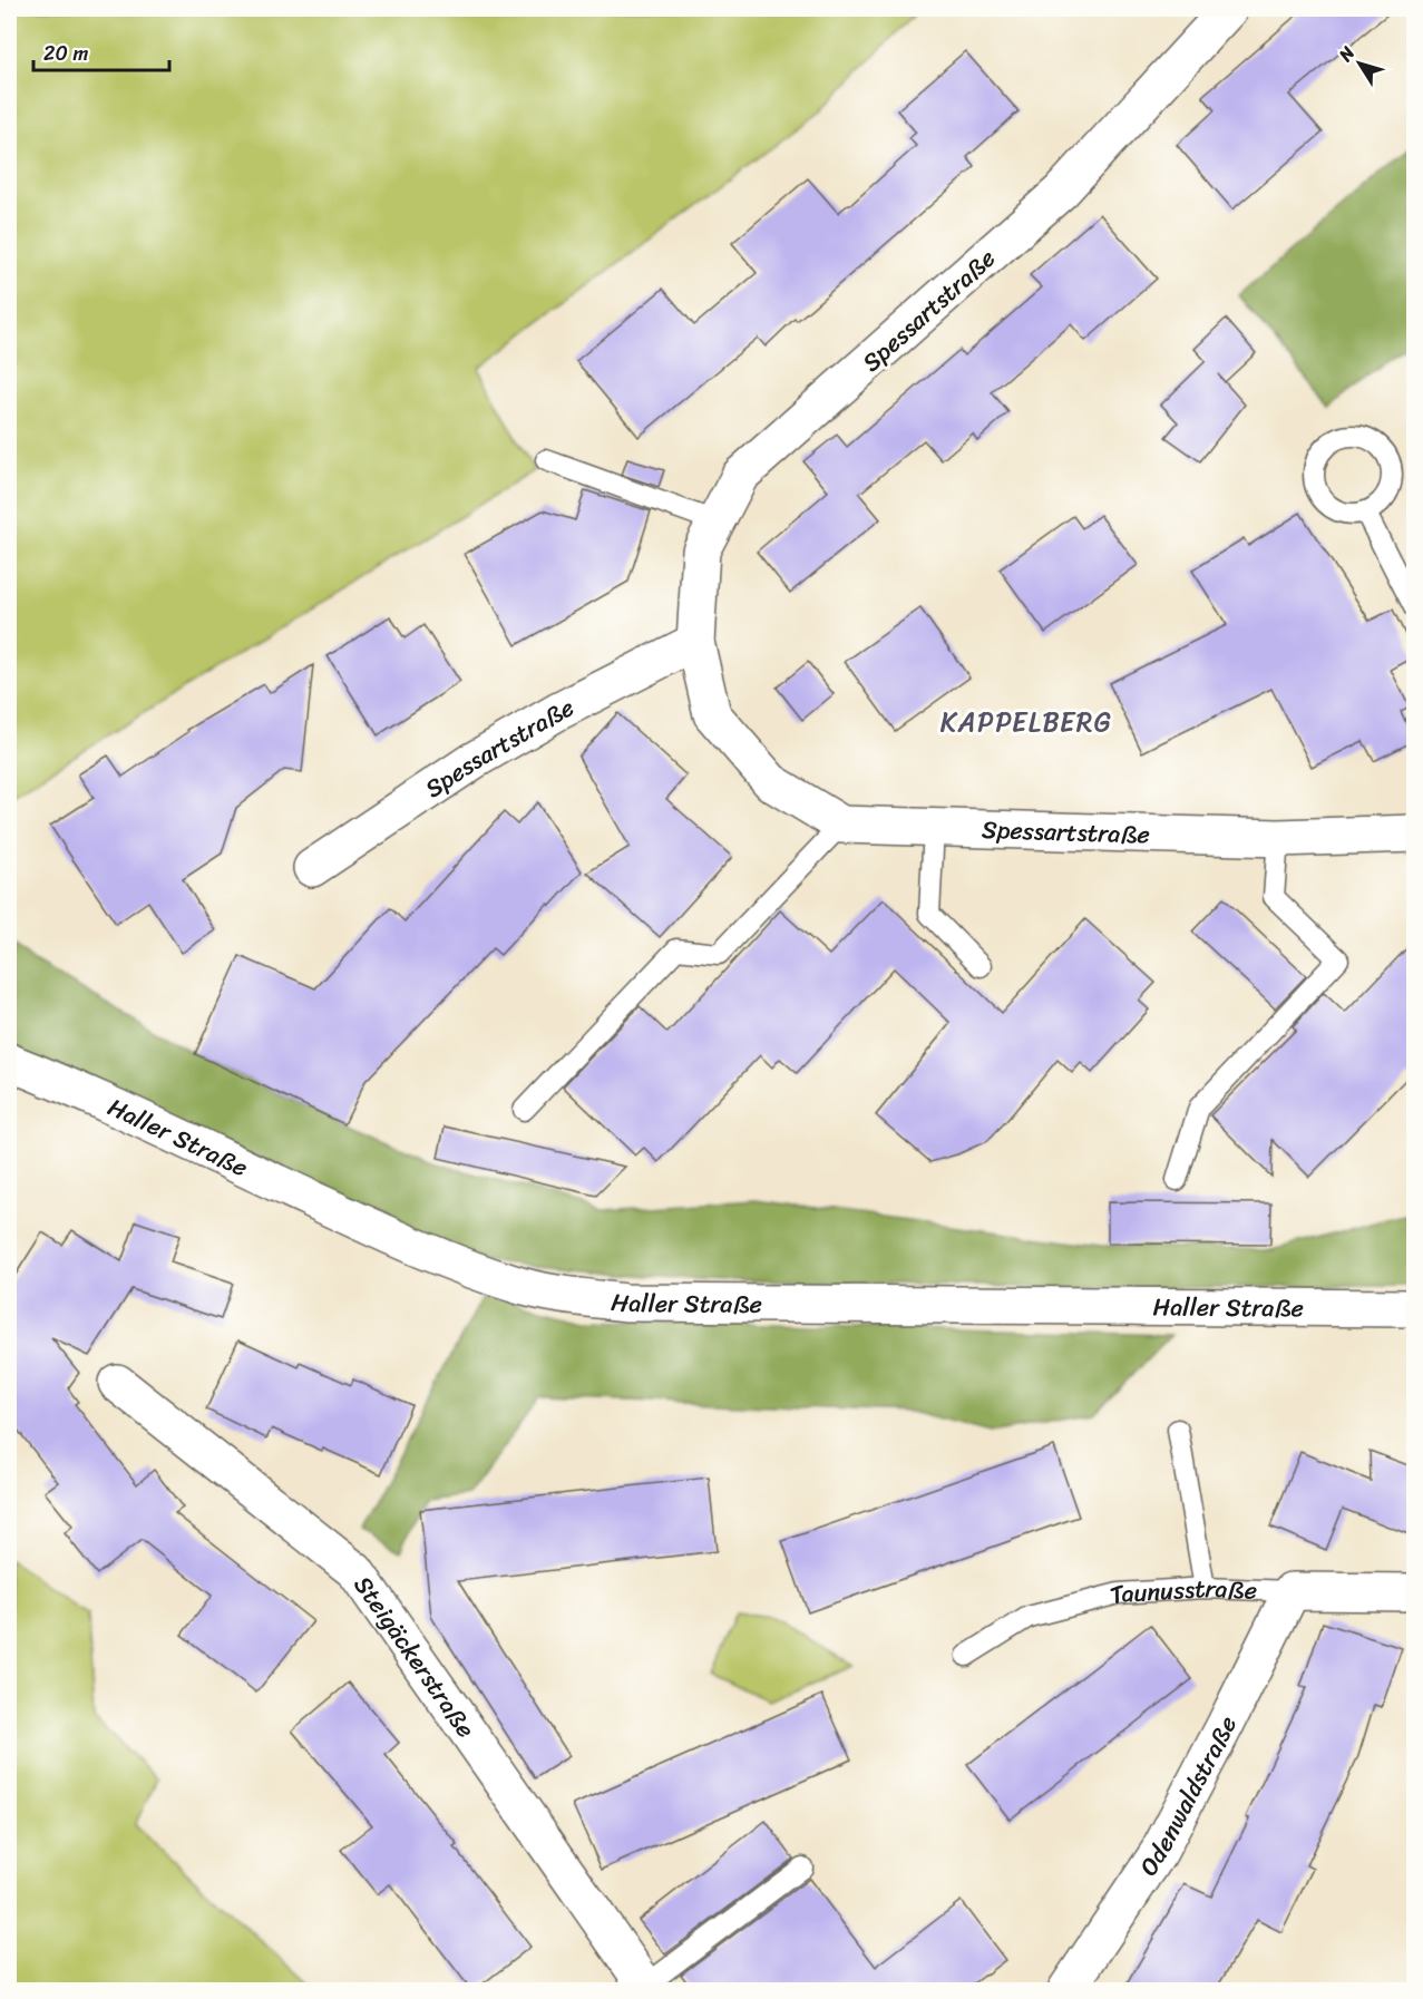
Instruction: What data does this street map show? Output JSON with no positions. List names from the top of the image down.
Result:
{
  "streets": {
    "street": [
      "Spessartstraße",
      "Haller Straße",
      "Taunusstraße",
      "Steigäckerstraße",
      "Odenwaldstraße"
    ]
  },
  "crossings": [
    ["Taunusstraße", "Odenwaldstraße"]
  ],
  "districts": ["KAPPELBERG"],
  "scale_bar": "20 m",
  "north": "top left"
}
